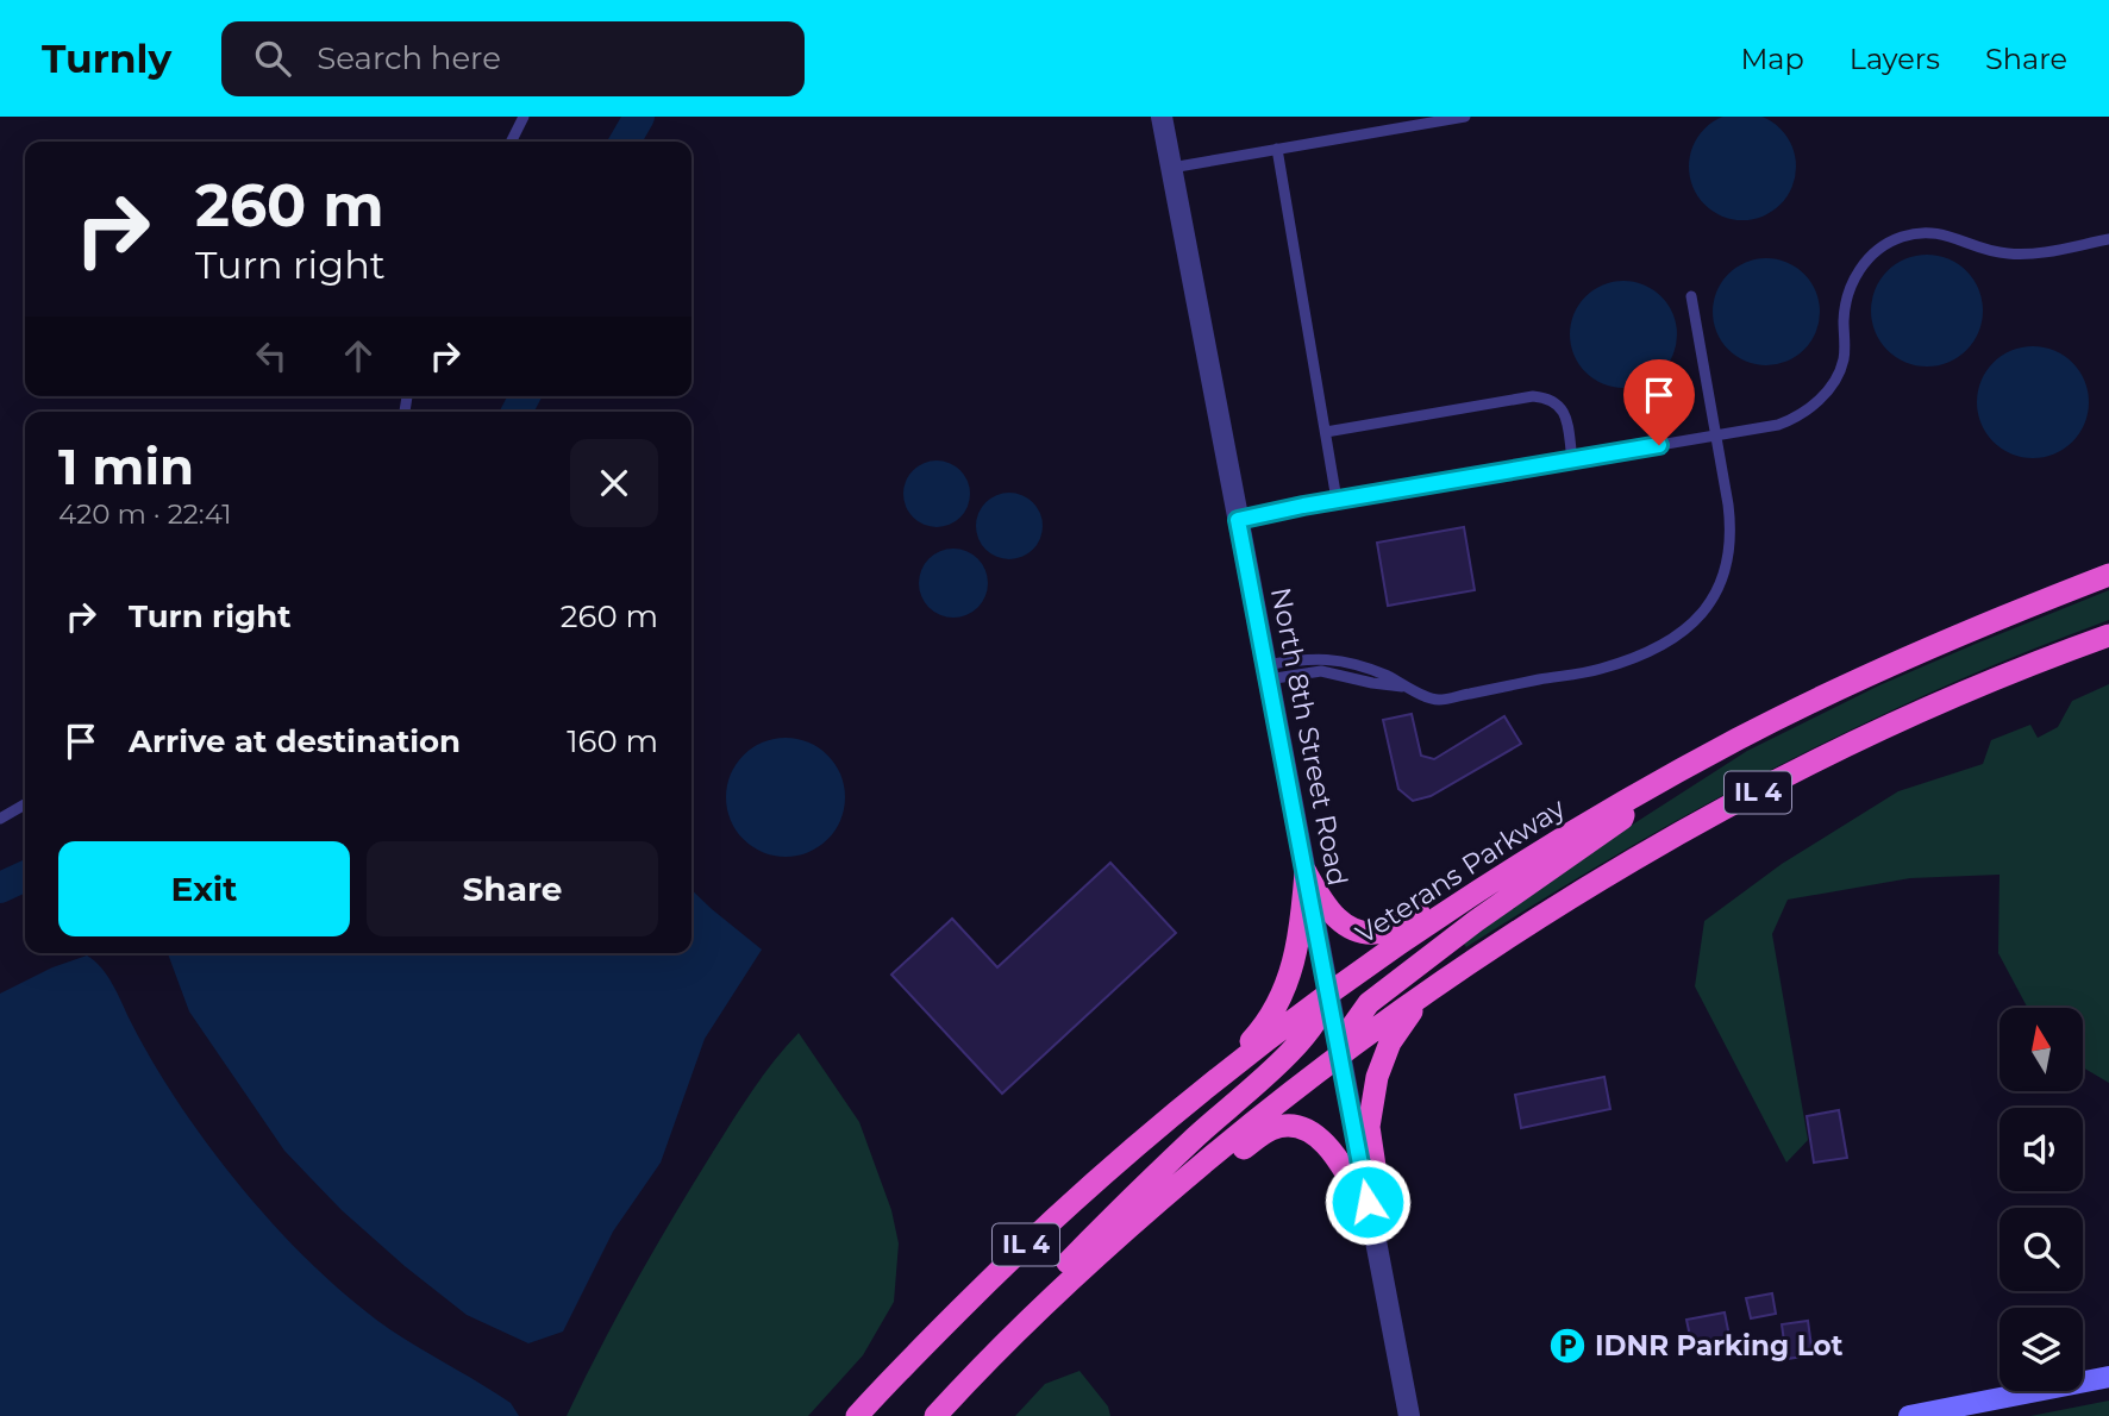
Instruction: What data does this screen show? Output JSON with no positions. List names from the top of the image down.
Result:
{
  "streets": {
    "highway": ["IL 4", "Veterans Parkway"],
    "street": ["North 8th Street Road"]
  },
  "crossings": [
    ["North 8th Street Road", "IL 4"],
    ["North 8th Street Road", "Veterans Parkway"]
  ],
  "places": {
    "parking": ["IDNR Parking Lot"]
  },
  "north": "top",
  "page": {
    "header": "Turnly",
    "search": "Search here",
    "nav": ["Map", "Layers", "Share"],
    "turn": ["260 m", "Turn right"],
    "heading": ["1 min", "420 m · 22:41"],
    "list": [
      {
        "name": "Turn right",
        "value": "260 m"
      },
      {
        "name": "Arrive at destination",
        "value": "160 m"
      }
    ],
    "buttons": ["Exit", "Share"]
  }
}
